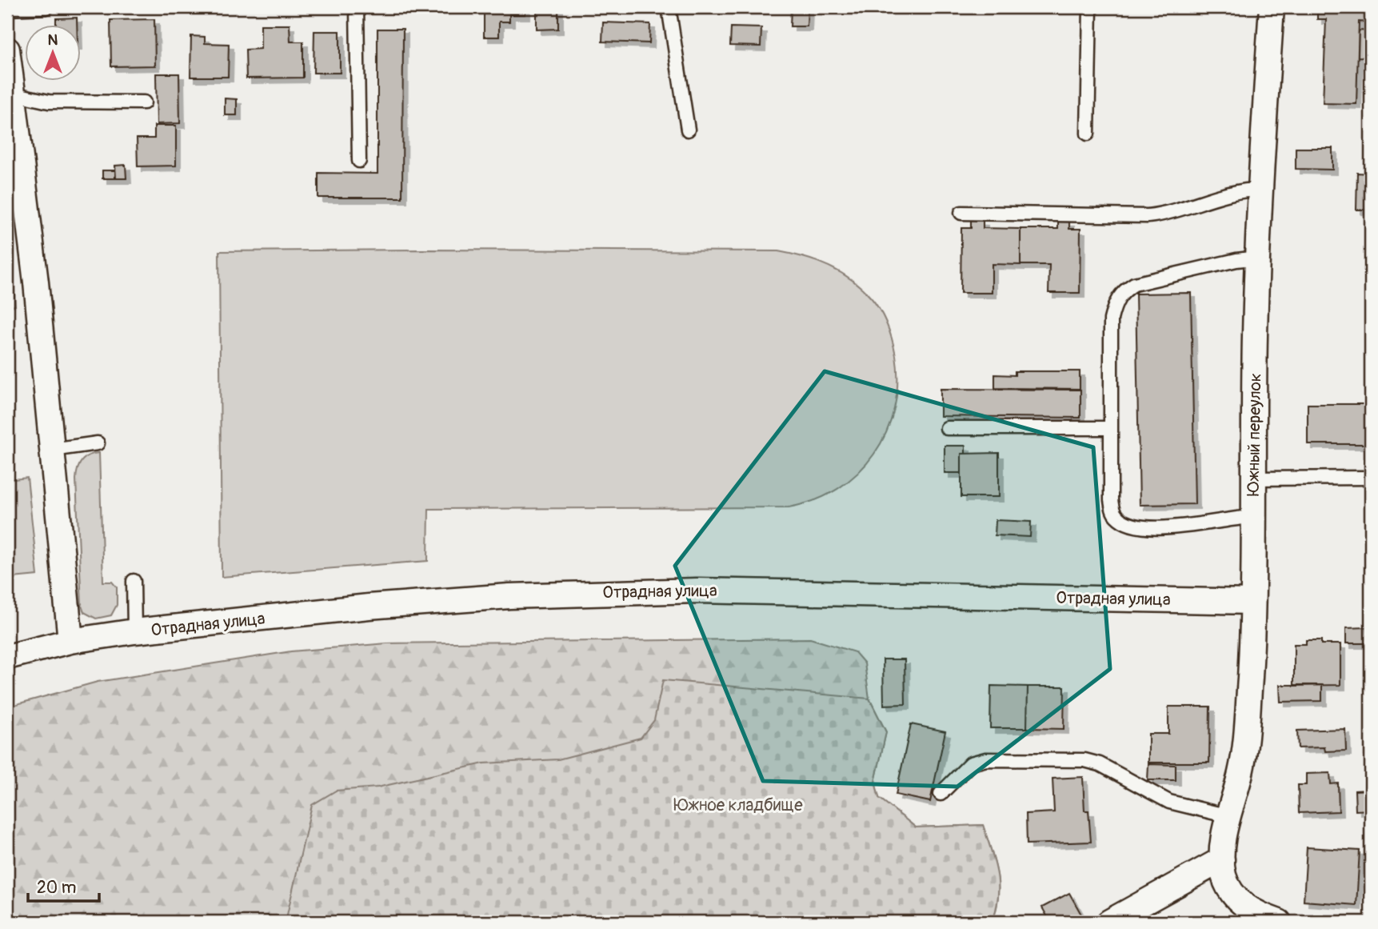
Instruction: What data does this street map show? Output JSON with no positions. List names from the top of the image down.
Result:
{
  "streets": {
    "street": ["Южный переулок", "Отрадная улица"]
  },
  "crossings": [
    ["Южный переулок", "Отрадная улица"]
  ],
  "parks": ["Южное кладбище"],
  "scale_bar": "20 m",
  "north": "top"
}
